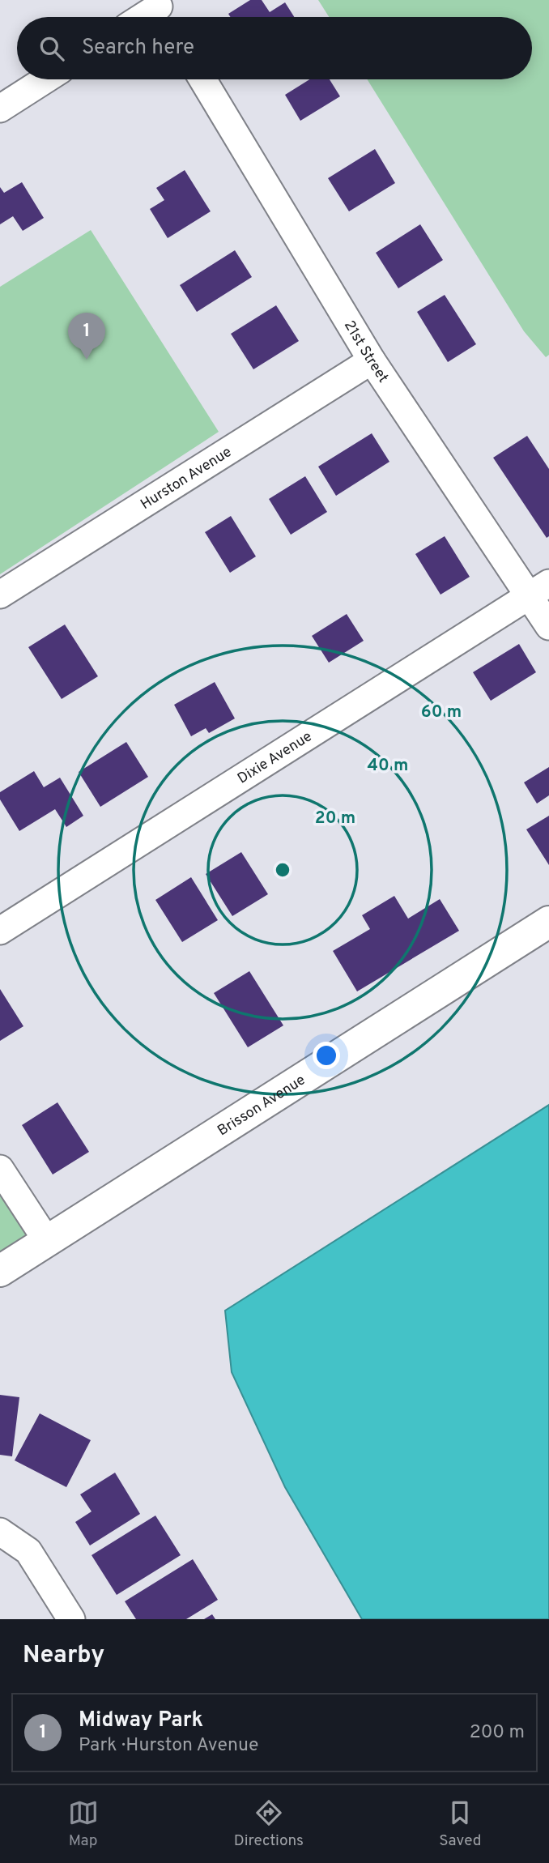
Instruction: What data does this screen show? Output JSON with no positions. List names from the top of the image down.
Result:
{
  "streets": {
    "street": [
      "21st Street",
      "Hurston Avenue",
      "Dixie Avenue",
      "Brisson Avenue"
    ]
  },
  "crossings": [
    ["21st Street", "Hurston Avenue"],
    ["21st Street", "Dixie Avenue"]
  ],
  "page": {
    "search": "Search here",
    "pins": "1",
    "heading": "Nearby",
    "list": [
      {
        "mark": "1",
        "name": "Midway Park",
        "note": "Park · Hurston Avenue",
        "value": "200 m"
      }
    ],
    "nav": ["Map", "Directions", "Saved"]
  },
  "rings": ["60 m", "40 m", "20 m"]
}
